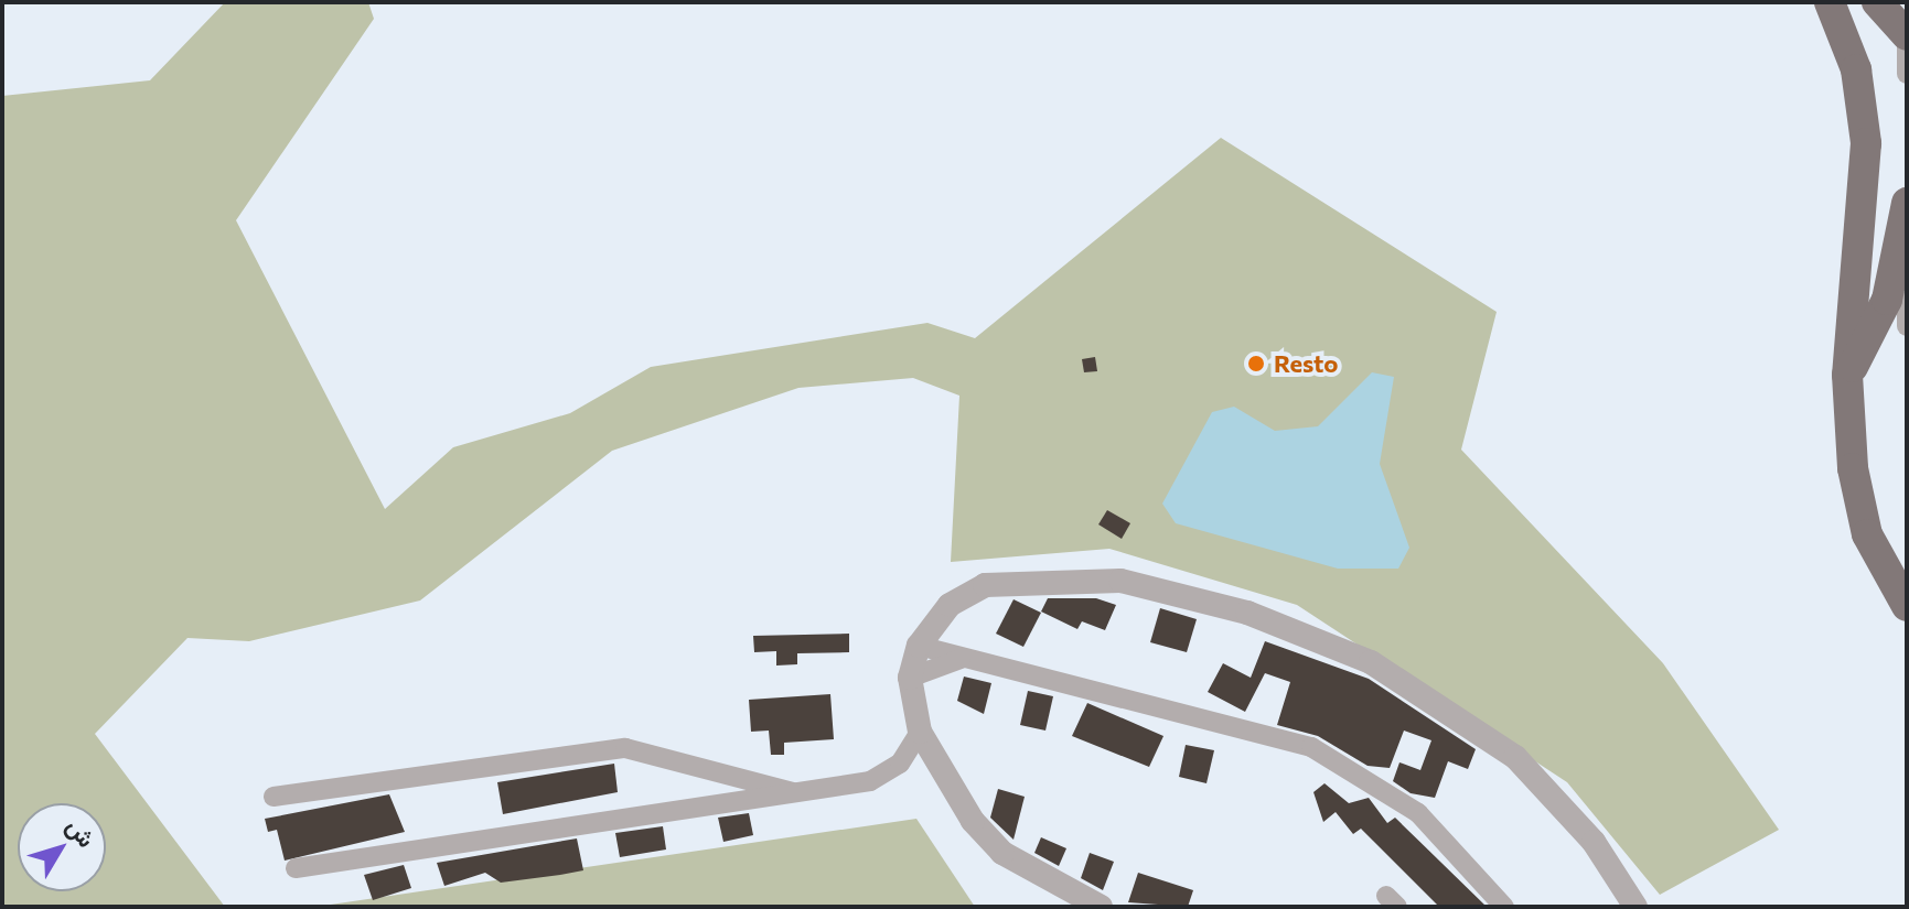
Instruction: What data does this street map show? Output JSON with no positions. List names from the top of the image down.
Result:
{
  "places": ["Resto"],
  "north": "top right"
}
